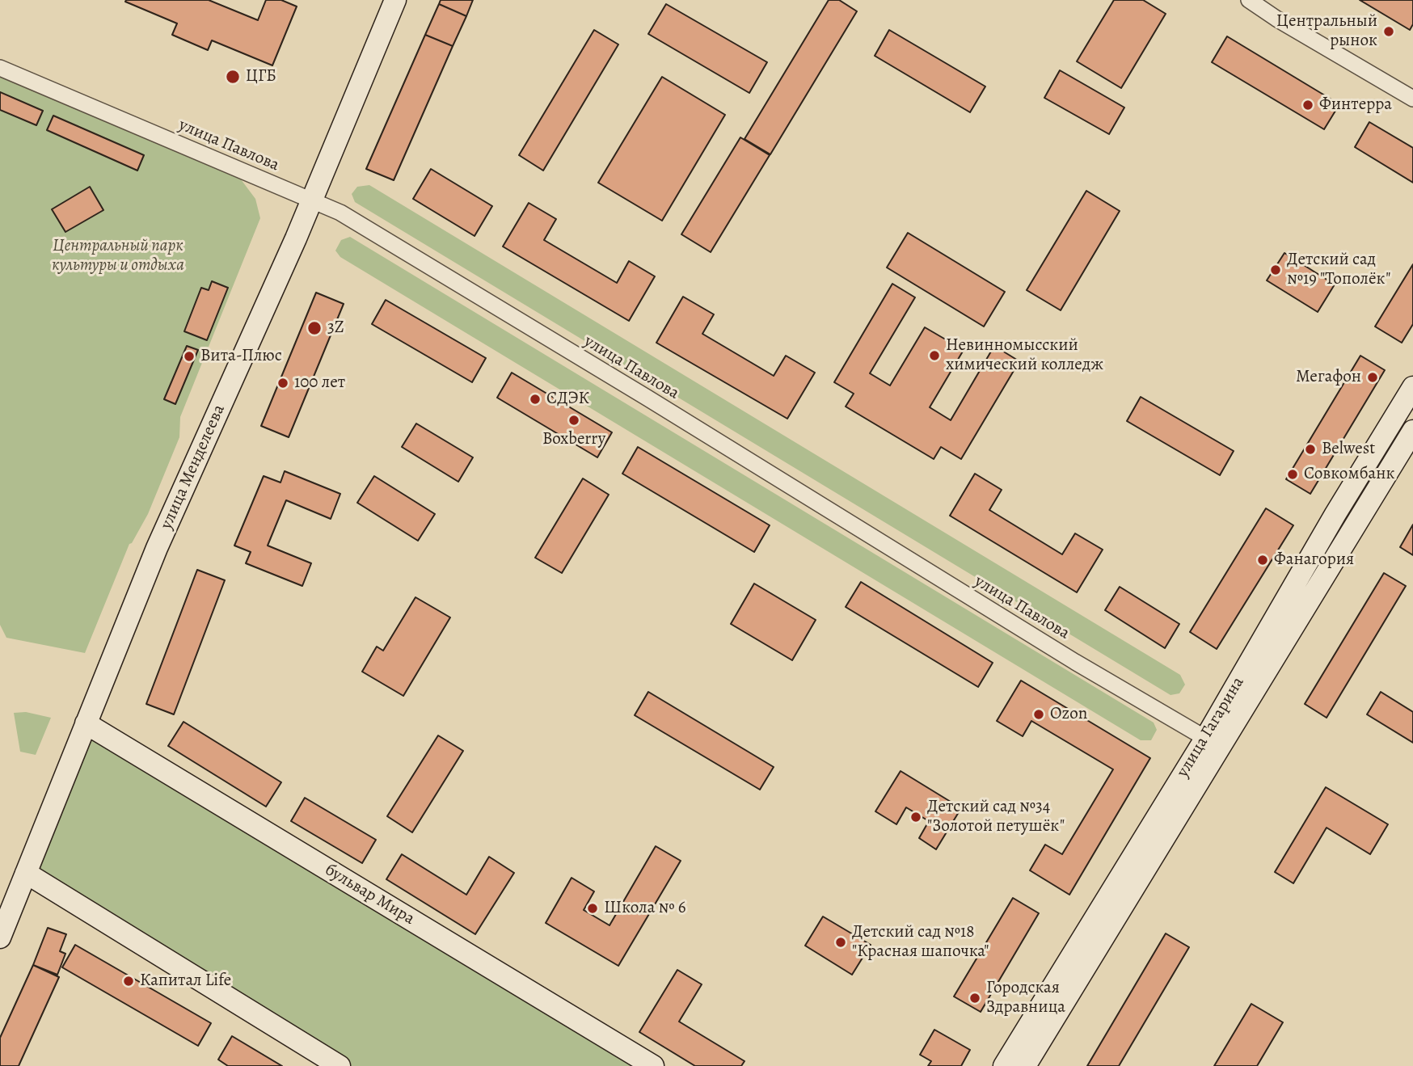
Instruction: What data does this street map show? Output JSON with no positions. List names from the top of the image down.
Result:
{
  "streets": {
    "main road": ["улица Менделеева", "улица Гагарина", "бульвар Мира"],
    "street": ["улица Павлова"]
  },
  "crossings": [
    ["улица Павлова", "улица Менделеева"],
    ["улица Павлова", "улица Гагарина"],
    ["улица Менделеева", "бульвар Мира"]
  ],
  "parks": ["Центральный парк культуры и отдыха"],
  "places": [
    "Центральный рынок",
    "ЦГБ",
    "Финтерра",
    "Детский сад №19 \"Тополёк\"",
    "3Z",
    "Невинномысский химический колледж",
    "Вита-Плюс",
    "Мегафон",
    "100 лет",
    "СДЭК",
    "Boxberry",
    "Belwest",
    "Совкомбанк",
    "Фанагория",
    "Ozon",
    "Детский сад №34 \"Золотой петушёк\"",
    "Школа № 6",
    "Детский сад №18 \"Красная шапочка\"",
    "Капитал Life",
    "Городская Здравница"
  ]
}
